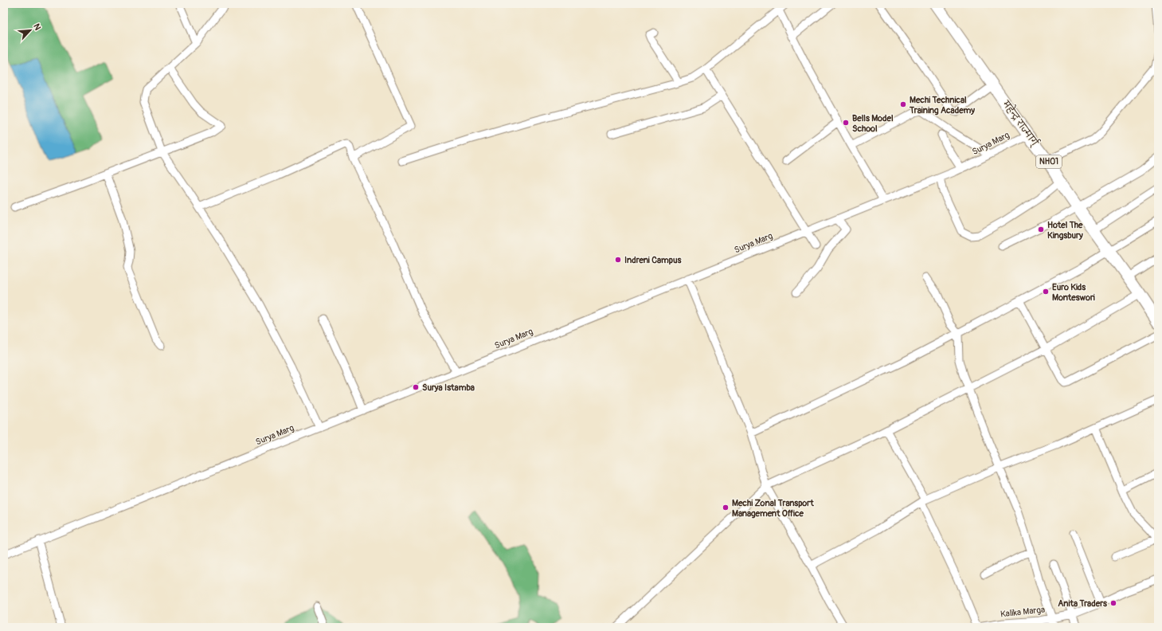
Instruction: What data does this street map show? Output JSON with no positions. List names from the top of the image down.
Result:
{
  "streets": {
    "highway": ["महेन्द्र राज्मार्ग्", "NH01"],
    "street": ["Surya Marg", "Kalika Marga"]
  },
  "crossings": [
    ["महेन्द्र राज्मार्ग्", "Surya Marg"]
  ],
  "places": [
    "Mechi Technical Training Academy",
    "Bells Model School",
    "Hotel The Kingsbury",
    "Indreni Campus",
    "Euro Kids Monteswori",
    "Surya Istamba",
    "Mechi Zonal Transport Management Office",
    "Anita Traders"
  ],
  "north": "top right"
}
